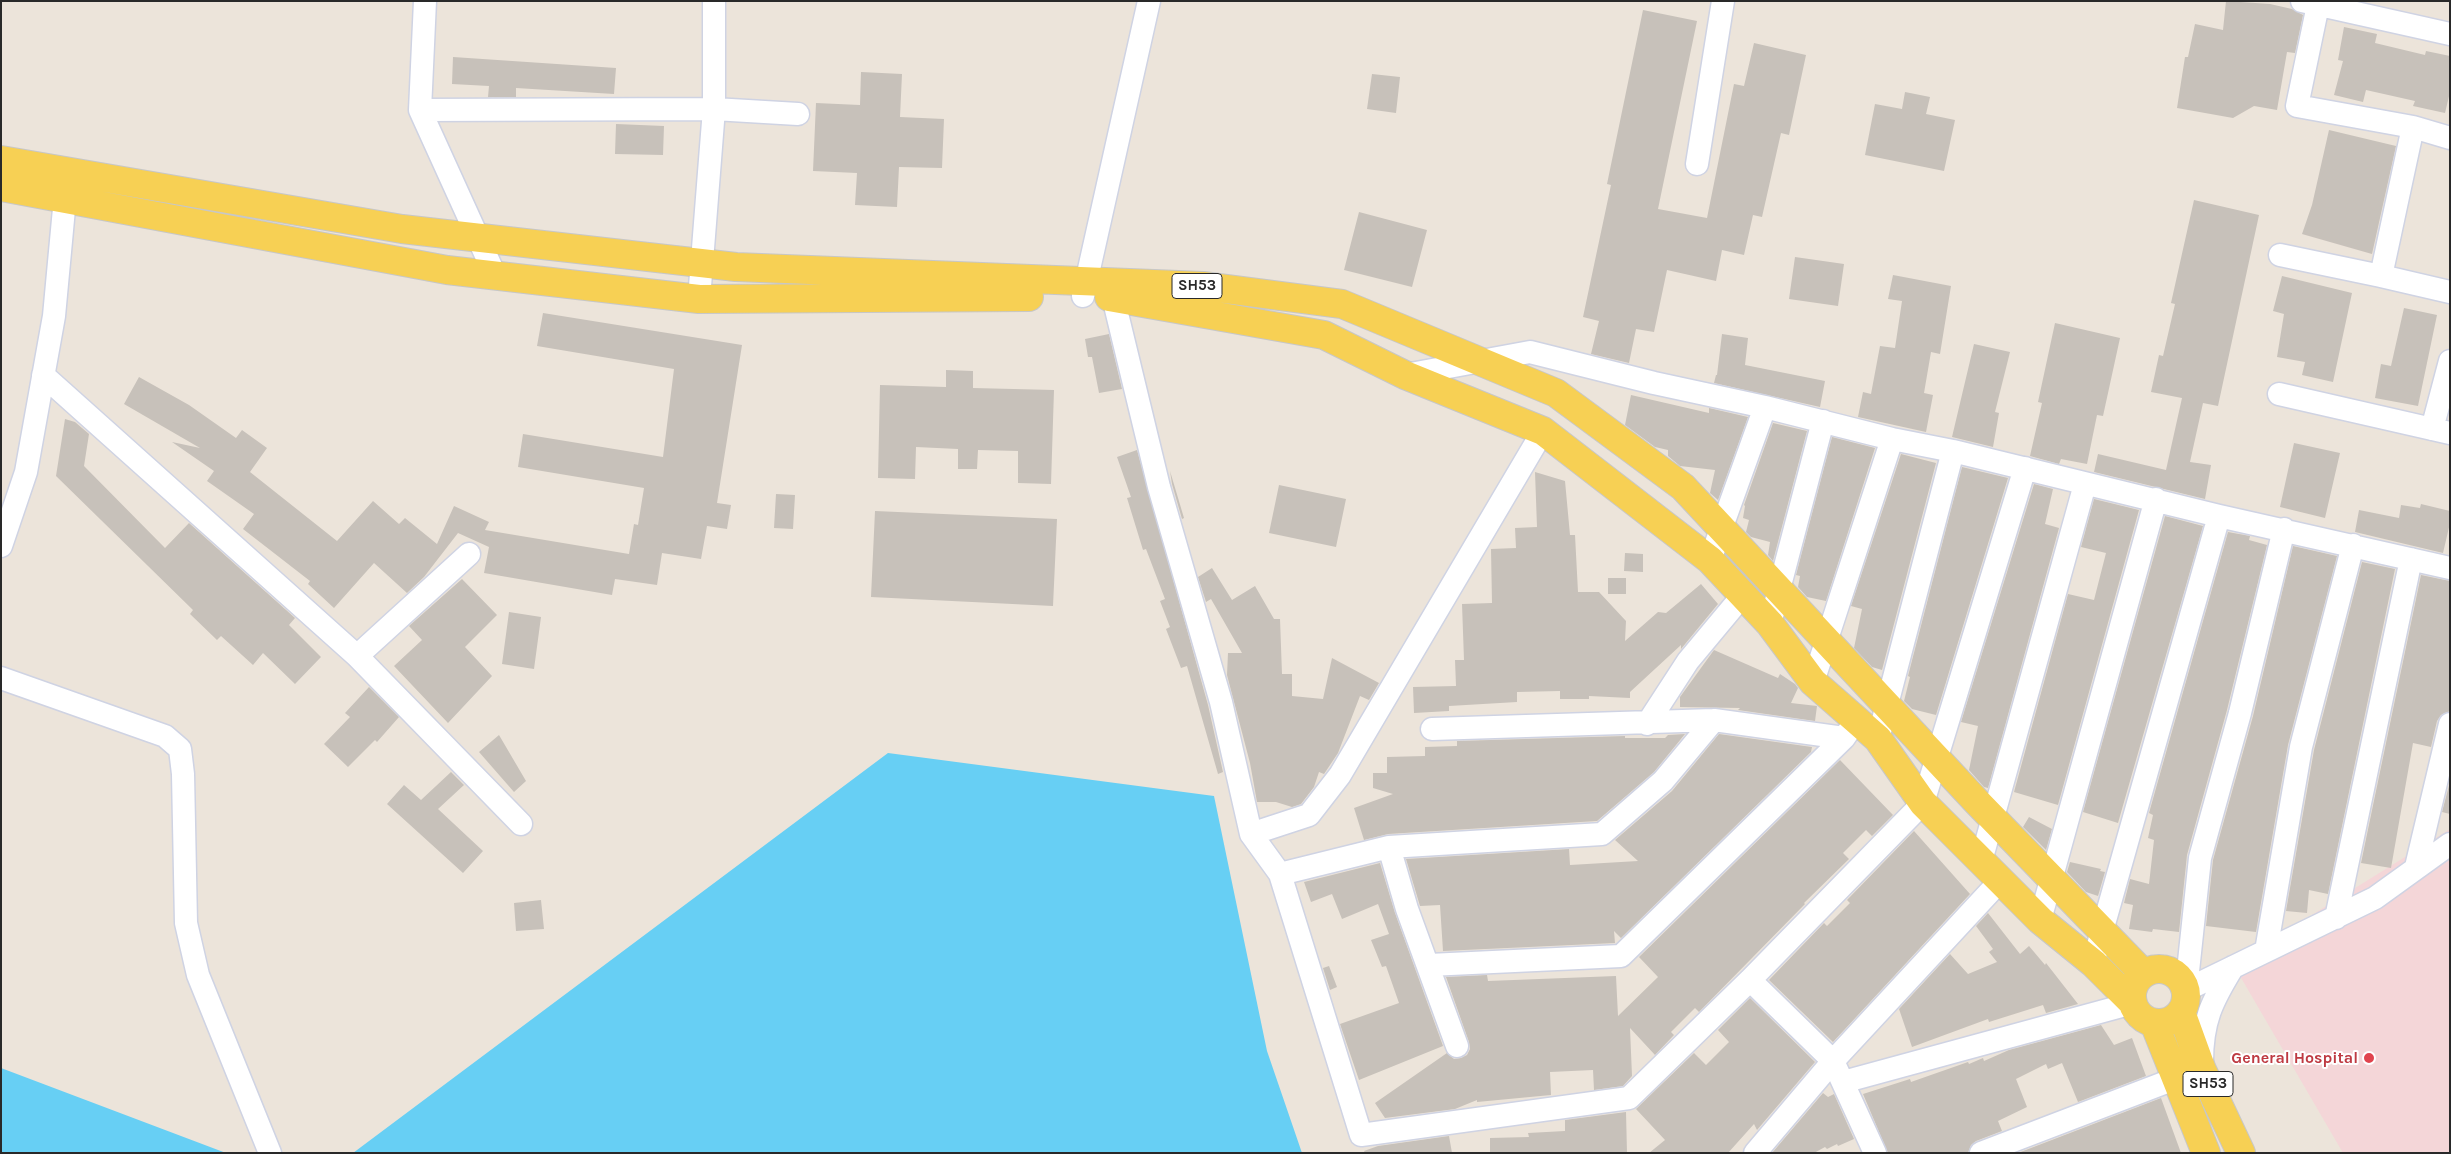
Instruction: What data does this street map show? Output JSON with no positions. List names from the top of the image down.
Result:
{
  "streets": {
    "main road": ["SH53"]
  },
  "places": ["General Hospital"]
}
